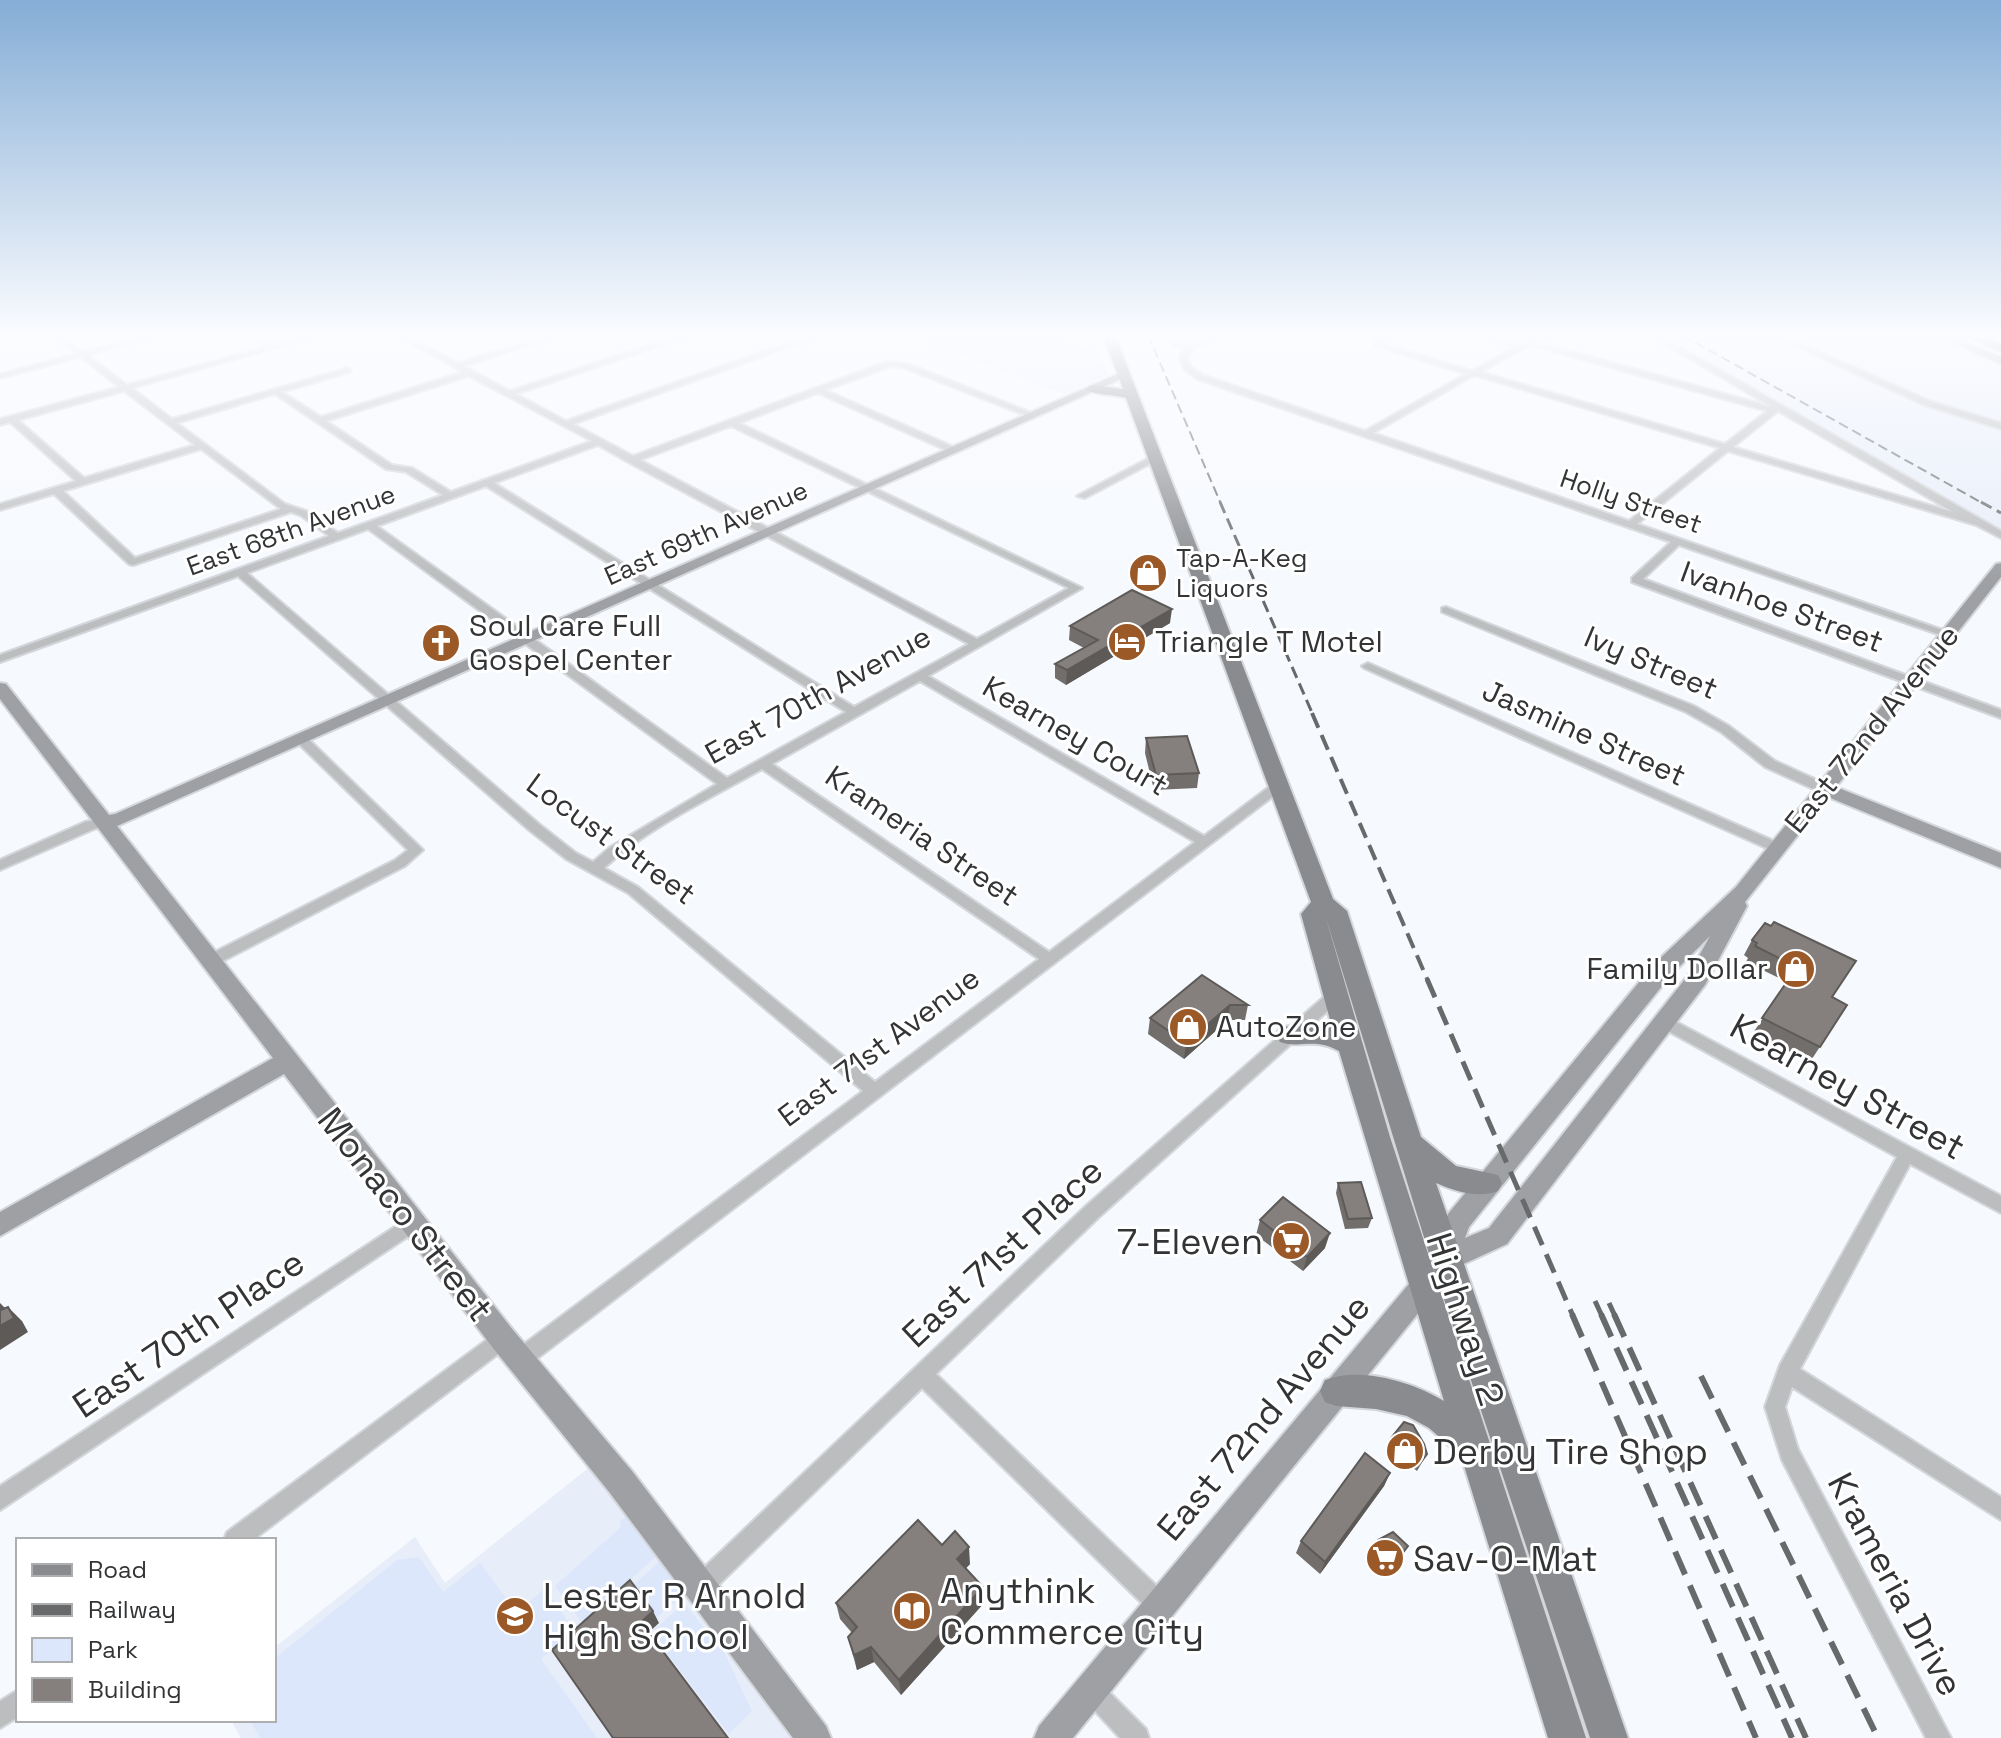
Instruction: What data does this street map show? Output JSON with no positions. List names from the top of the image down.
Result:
{
  "streets": {
    "main road": ["Highway 2"],
    "street": [
      "Holly Street",
      "East 68th Avenue",
      "East 69th Avenue",
      "Ivanhoe Street",
      "Ivy Street",
      "East 70th Avenue",
      "East 72nd Avenue",
      "Jasmine Street",
      "Kearney Court",
      "Krameria Street",
      "Locust Street",
      "East 71st Avenue",
      "Kearney Street",
      "Monaco Street",
      "East 71st Place",
      "East 70th Place",
      "Krameria Drive"
    ]
  },
  "crossings": [
    ["Holly Street", "Ivanhoe Street"],
    ["Holly Street", "East 72nd Avenue"],
    ["East 68th Avenue", "Locust Street"],
    ["East 69th Avenue", "East 70th Avenue"],
    ["East 69th Avenue", "Locust Street"],
    ["East 69th Avenue", "Monaco Street"],
    ["Ivanhoe Street", "East 72nd Avenue"],
    ["Ivy Street", "East 72nd Avenue"],
    ["East 70th Avenue", "Kearney Court"],
    ["East 70th Avenue", "Krameria Street"],
    ["East 70th Avenue", "Locust Street"],
    ["East 72nd Avenue", "Jasmine Street"],
    ["East 72nd Avenue", "Kearney Street"],
    ["East 72nd Avenue", "Highway 2"],
    ["Kearney Court", "East 71st Avenue"],
    ["Krameria Street", "East 71st Avenue"],
    ["Locust Street", "East 71st Avenue"],
    ["East 71st Avenue", "Monaco Street"],
    ["East 71st Avenue", "Highway 2"],
    ["Kearney Street", "Krameria Drive"],
    ["Monaco Street", "East 71st Place"],
    ["Monaco Street", "East 70th Place"],
    ["East 71st Place", "Highway 2"]
  ],
  "places": {
    "shop": [
      "Tap-A-Keg Liquors",
      "Family Dollar",
      "AutoZone",
      "Derby Tire Shop"
    ],
    "hotel": ["Triangle T Motel"],
    "church": ["Soul Care Full Gospel Center"],
    "supermarket": ["7-Eleven", "Sav-O-Mat"],
    "library": ["Anythink Commerce City"],
    "school or university": ["Lester R Arnold High School"]
  },
  "legend": [
    "Road",
    "Railway",
    "Park",
    "Building"
  ]
}
